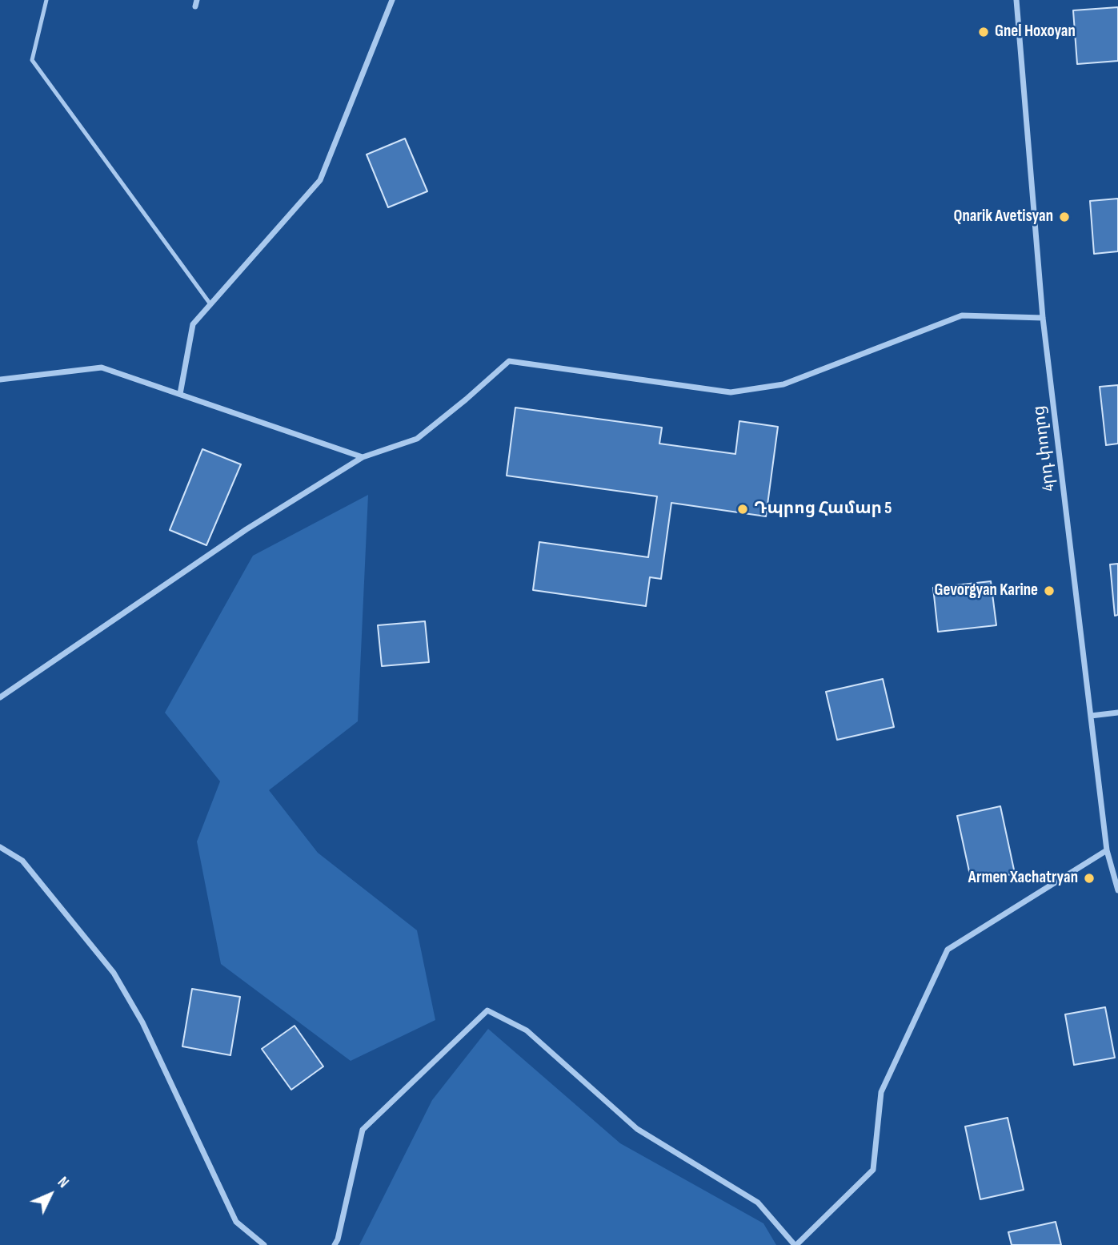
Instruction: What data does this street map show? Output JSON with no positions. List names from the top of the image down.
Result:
{
  "streets": {
    "street": ["4րդ փողոց"]
  },
  "places": [
    "Gnel Hoxoyan",
    "Qnarik Avetisyan",
    "Դպրոց Համար 5",
    "Gevorgyan Karine",
    "Armen Xachatryan"
  ],
  "north": "top right"
}
